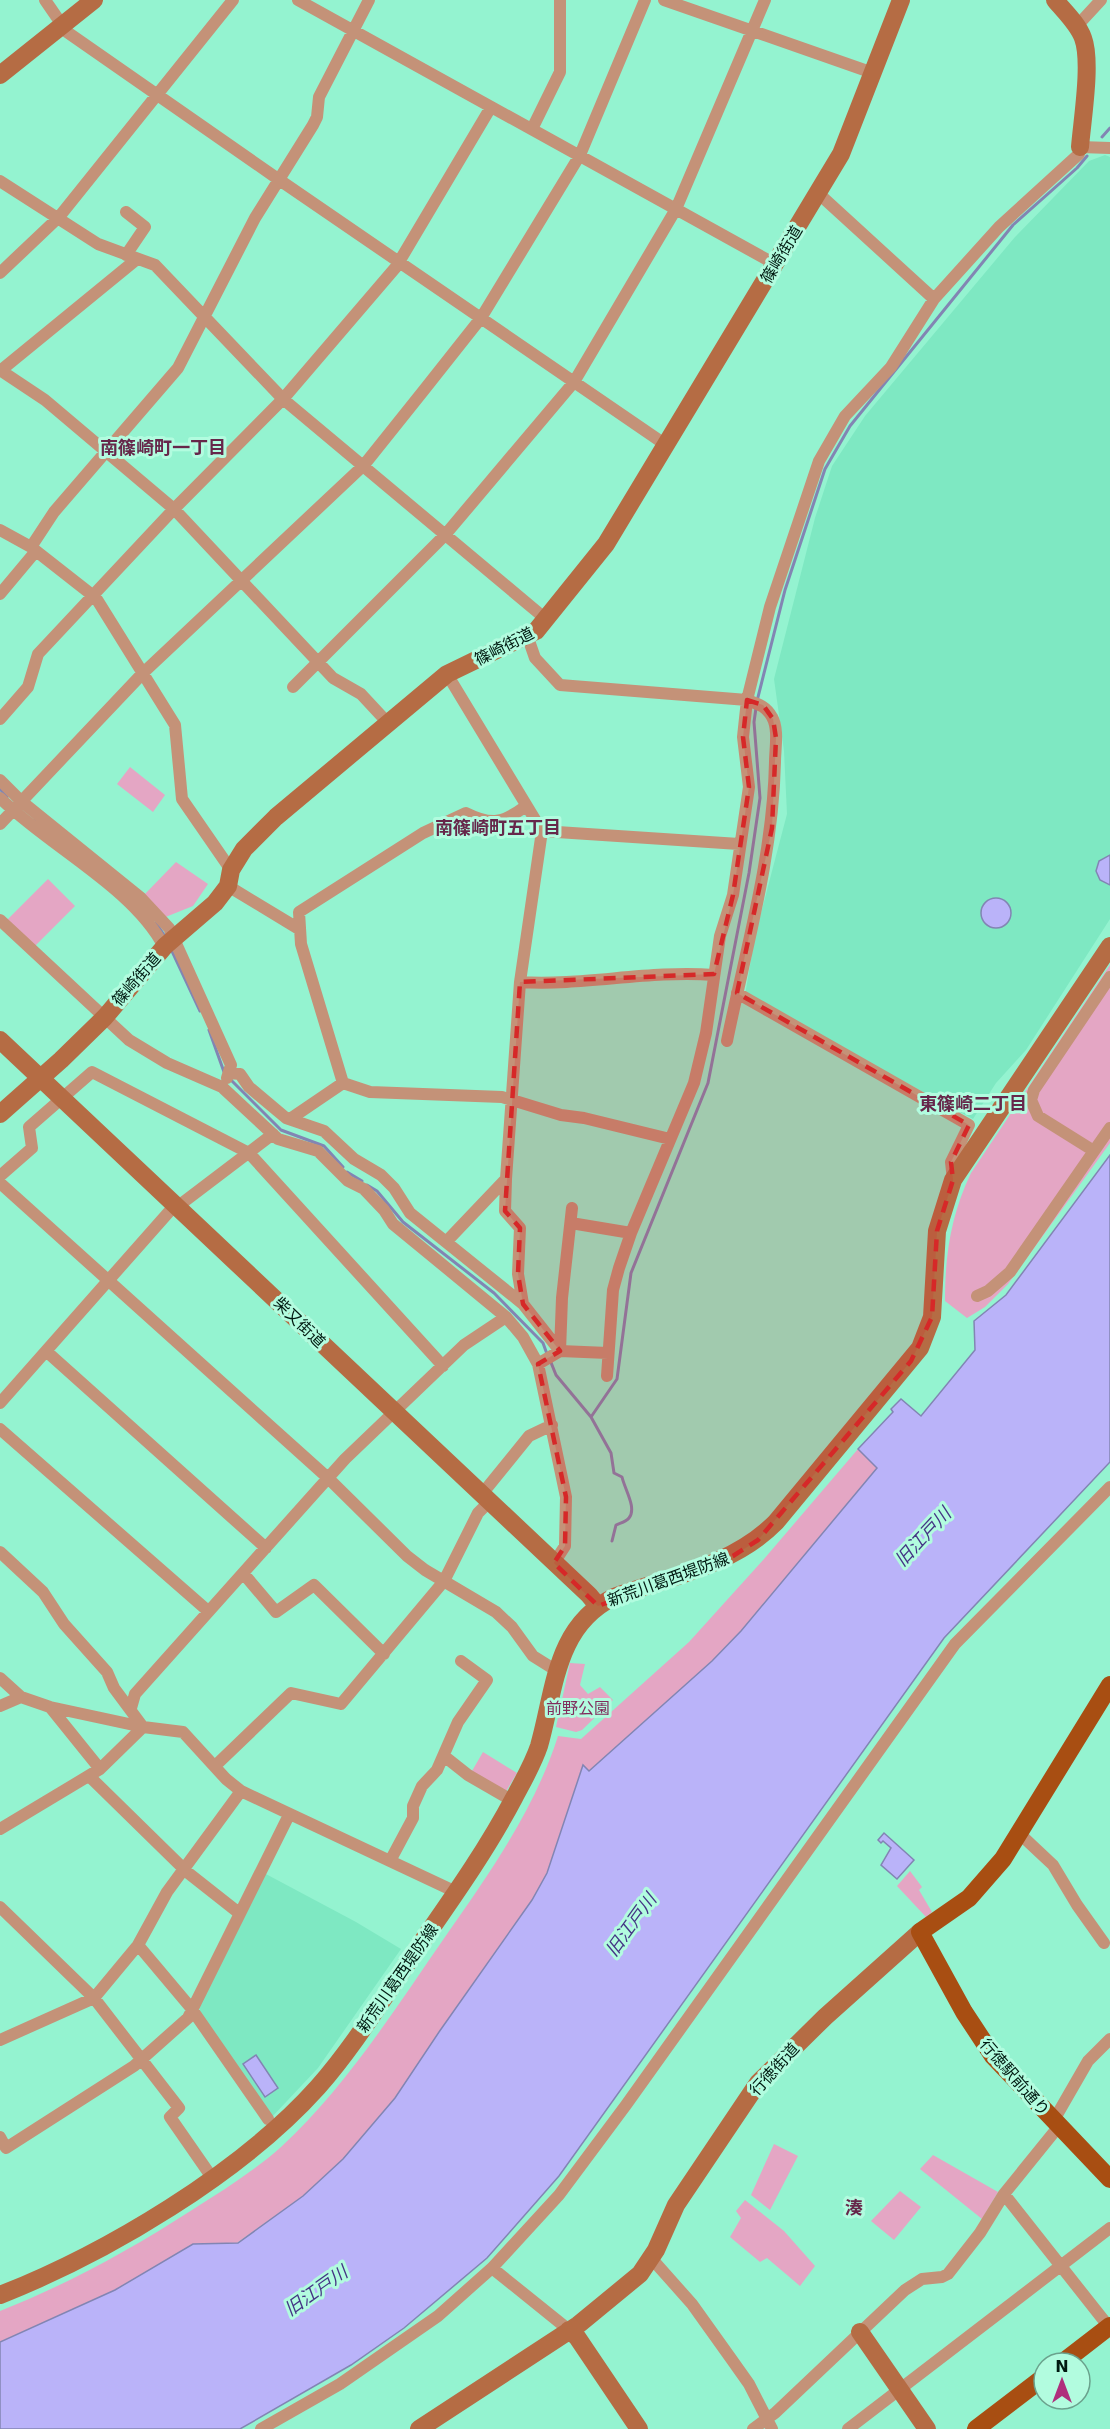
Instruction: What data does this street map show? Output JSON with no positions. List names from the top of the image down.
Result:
{
  "streets": {
    "main road": ["行徳街道", "行徳駅前通り"],
    "street": ["篠崎街道", "柴又街道", "新荒川葛西堤防線"]
  },
  "crossings": [
    ["篠崎街道", "柴又街道"],
    ["柴又街道", "新荒川葛西堤防線"],
    ["行徳街道", "行徳駅前通り"]
  ],
  "districts": [
    "南篠崎町一丁目",
    "南篠崎町五丁目",
    "東篠崎二丁目",
    "湊"
  ],
  "water": ["旧江戸川"],
  "parks": ["前野公園"],
  "north": "top"
}
